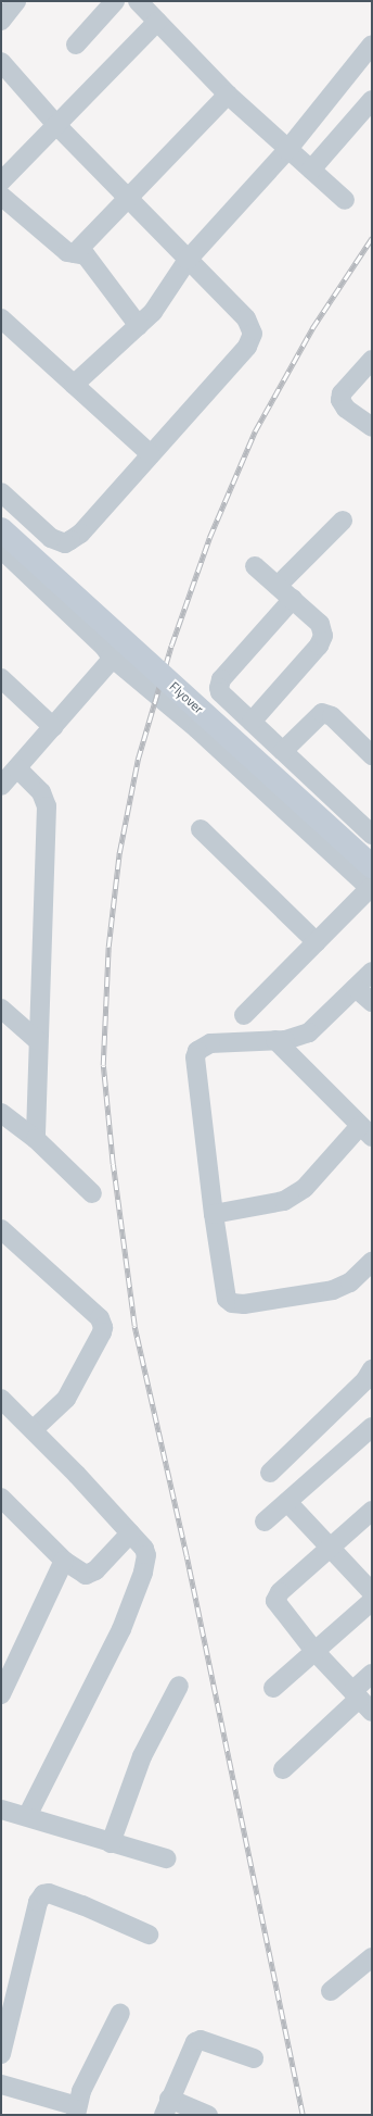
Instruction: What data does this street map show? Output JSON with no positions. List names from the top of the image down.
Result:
{
  "streets": {
    "main road": ["Flyover"]
  }
}
